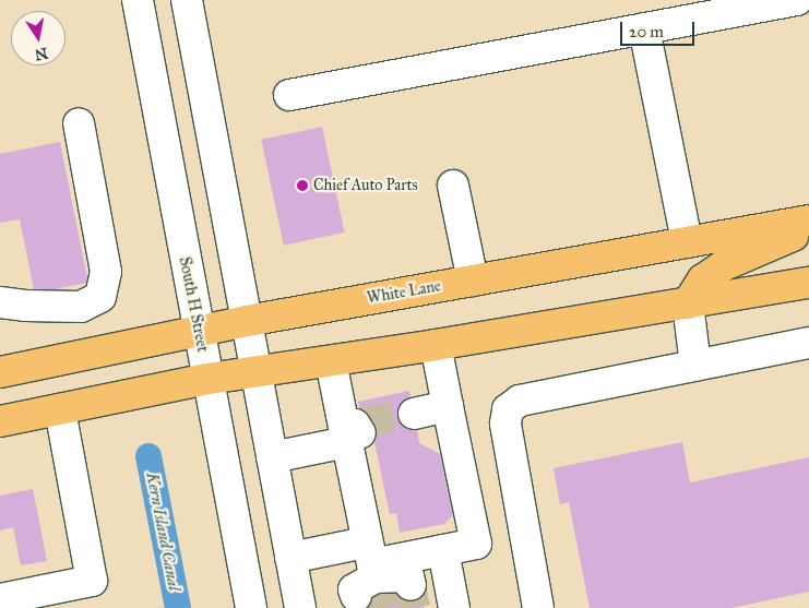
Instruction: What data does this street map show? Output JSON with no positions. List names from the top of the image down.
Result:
{
  "streets": {
    "main road": ["White Lane"],
    "street": ["South H Street"]
  },
  "crossings": [
    ["White Lane", "South H Street"]
  ],
  "water": ["Kern Island Canal"],
  "places": ["Chief Auto Parts"],
  "scale_bar": "20 m",
  "north": "bottom"
}
